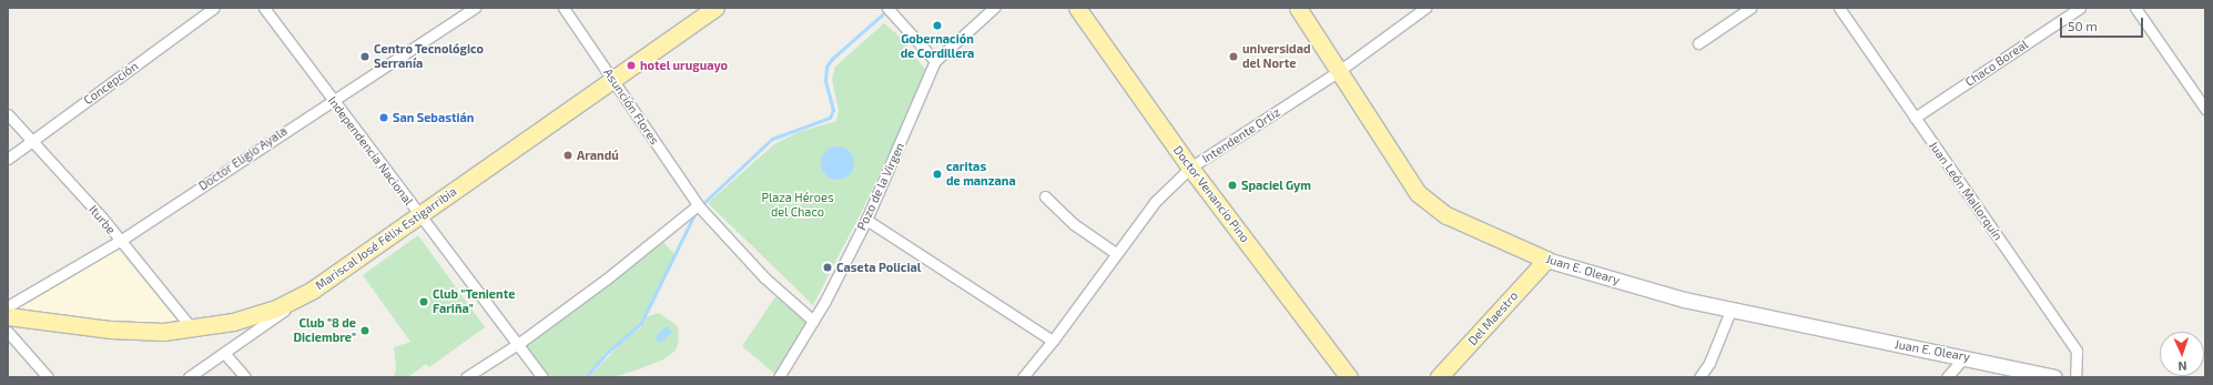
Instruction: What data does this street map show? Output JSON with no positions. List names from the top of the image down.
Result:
{
  "streets": {
    "main road": [
      "Doctor Venancio Pino",
      "Mariscal José Félix Estigarribia",
      "Juan E. Oleary",
      "Del Maestro"
    ],
    "street": [
      "Chaco Boreal",
      "Concepción",
      "Asunción Flores",
      "Intendente Ortiz",
      "Independencia Nacional",
      "Doctor Eligio Ayala",
      "Pozo de la Virgen",
      "Juan León Mallorquín",
      "Iturbe"
    ]
  },
  "crossings": [
    ["Chaco Boreal", "Juan León Mallorquín"],
    ["Concepción", "Iturbe"],
    ["Asunción Flores", "Pozo de la Virgen"],
    ["Asunción Flores", "Mariscal José Félix Estigarribia"],
    ["Intendente Ortiz", "Doctor Venancio Pino"],
    ["Intendente Ortiz", "Juan E. Oleary"],
    ["Independencia Nacional", "Doctor Eligio Ayala"],
    ["Independencia Nacional", "Mariscal José Félix Estigarribia"],
    ["Doctor Eligio Ayala", "Iturbe"],
    ["Iturbe", "Mariscal José Félix Estigarribia"],
    ["Juan E. Oleary", "Del Maestro"]
  ],
  "parks": ["Plaza Héroes del Chaco"],
  "places": [
    "Gobernación de Cordillera",
    "Centro Tecnológico Serranía",
    "universidad del Norte",
    "hotel uruguayo",
    "San Sebastián",
    "Arandú",
    "caritas de manzana",
    "Spaciel Gym",
    "Caseta Policial",
    "Club \"Teniente Fariña\"",
    "Club \"8 de Diciembre\""
  ],
  "scale_bar": "50 m",
  "north": "bottom"
}
